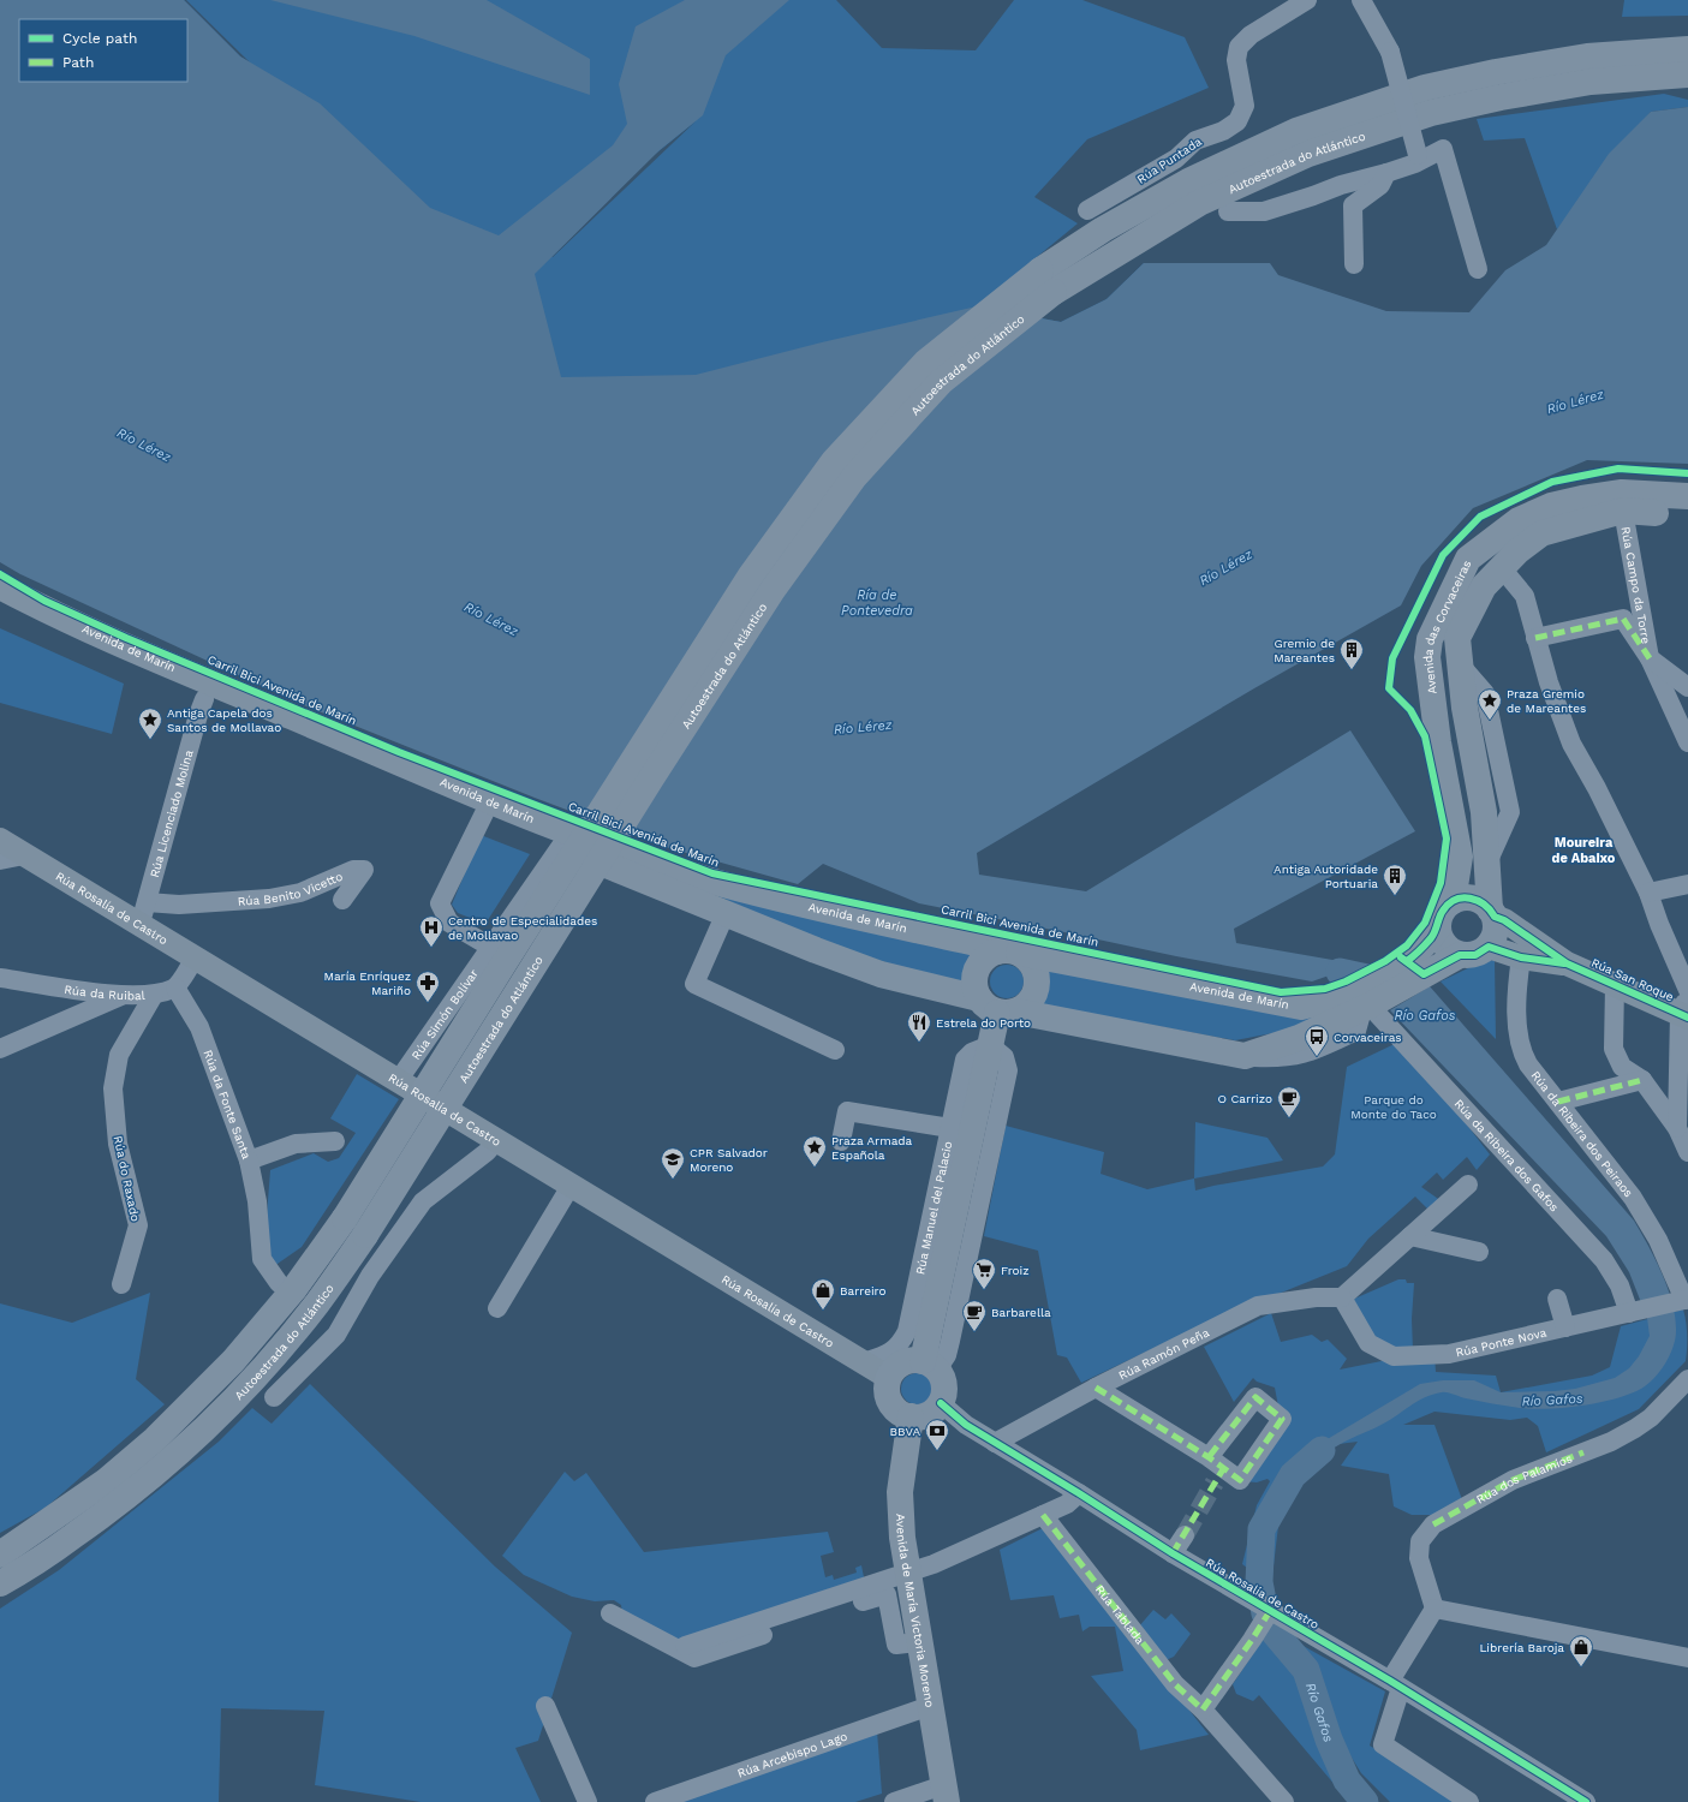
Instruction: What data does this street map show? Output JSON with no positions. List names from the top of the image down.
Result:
{
  "streets": {
    "highway": [
      "Autoestrada do Atlántico",
      "Avenida das Corvaceiras",
      "Avenida de Marín",
      "Rúa Manuel del Palacio",
      "Avenida de María Victoria Moreno"
    ],
    "main road": ["Rúa Rosalía de Castro", "Rúa San Roque"],
    "street": [
      "Rúa Puntada",
      "Rúa Campo da Torre",
      "Rúa Licenciado Molina",
      "Rúa Benito Vicetto",
      "Rúa da Ruibal",
      "Rúa Simón Bolívar",
      "Rúa da Fonte Santa",
      "Rúa da Ribeira dos Peiraos",
      "Rúa da Ribeira dos Gafos",
      "Rúa do Raxado",
      "Rúa Ponte Nova",
      "Rúa Ramón Peña",
      "Rúa dos Palamios",
      "Rúa Tablada",
      "Rúa Arcebispo Lago"
    ],
    "cycle path": ["Carril Bici Avenida de Marín"]
  },
  "crossings": [
    ["Rúa Campo da Torre", "Avenida das Corvaceiras"],
    ["Avenida das Corvaceiras", "Avenida de Marín"],
    ["Avenida das Corvaceiras", "Rúa San Roque"],
    ["Avenida de Marín", "Rúa Licenciado Molina"],
    ["Avenida de Marín", "Rúa San Roque"],
    ["Avenida de Marín", "Rúa Simón Bolívar"],
    ["Avenida de Marín", "Rúa da Ribeira dos Gafos"],
    ["Avenida de Marín", "Rúa Manuel del Palacio"],
    ["Rúa Licenciado Molina", "Rúa Benito Vicetto"],
    ["Rúa Licenciado Molina", "Rúa Rosalía de Castro"],
    ["Rúa Benito Vicetto", "Rúa Rosalía de Castro"],
    ["Rúa Rosalía de Castro", "Rúa Simón Bolívar"],
    ["Rúa Rosalía de Castro", "Rúa Manuel del Palacio"],
    ["Rúa Rosalía de Castro", "Rúa Ramón Peña"],
    ["Rúa Rosalía de Castro", "Avenida de María Victoria Moreno"],
    ["Rúa San Roque", "Rúa da Ribeira dos Peiraos"],
    ["Rúa da Ruibal", "Rúa da Fonte Santa"],
    ["Rúa da Ruibal", "Rúa do Raxado"],
    ["Rúa da Ribeira dos Peiraos", "Rúa Ponte Nova"],
    ["Rúa da Ribeira dos Gafos", "Rúa Ponte Nova"],
    ["Rúa Manuel del Palacio", "Avenida de María Victoria Moreno"],
    ["Rúa Ponte Nova", "Rúa Ramón Peña"],
    ["Avenida de María Victoria Moreno", "Rúa Arcebispo Lago"]
  ],
  "districts": ["Moureira de Abaixo"],
  "water": ["Río Lérez", "Ría de Pontevedra", "Río Gafos"],
  "parks": ["Parque do Monte do Taco"],
  "places": {
    "building": ["Gremio de Mareantes", "Antiga Autoridade Portuaria"],
    "place": ["Praza Gremio de Mareantes", "Antiga Capela dos Santos de Mollavao", "Praza Armada Española"],
    "hospital": ["Centro de Especialidades de Mollavao"],
    "pharmacy": ["María Enríquez Mariño"],
    "restaurant": ["Estrela do Porto"],
    "bus stop": ["Corvaceiras"],
    "cafe": ["O Carrizo", "Barbarella"],
    "school or university": ["CPR Salvador Moreno"],
    "supermarket": ["Froiz"],
    "shop": ["Barreiro", "Librería Baroja"],
    "bank": ["BBVA"]
  },
  "legend": ["Cycle path", "Path"]
}
